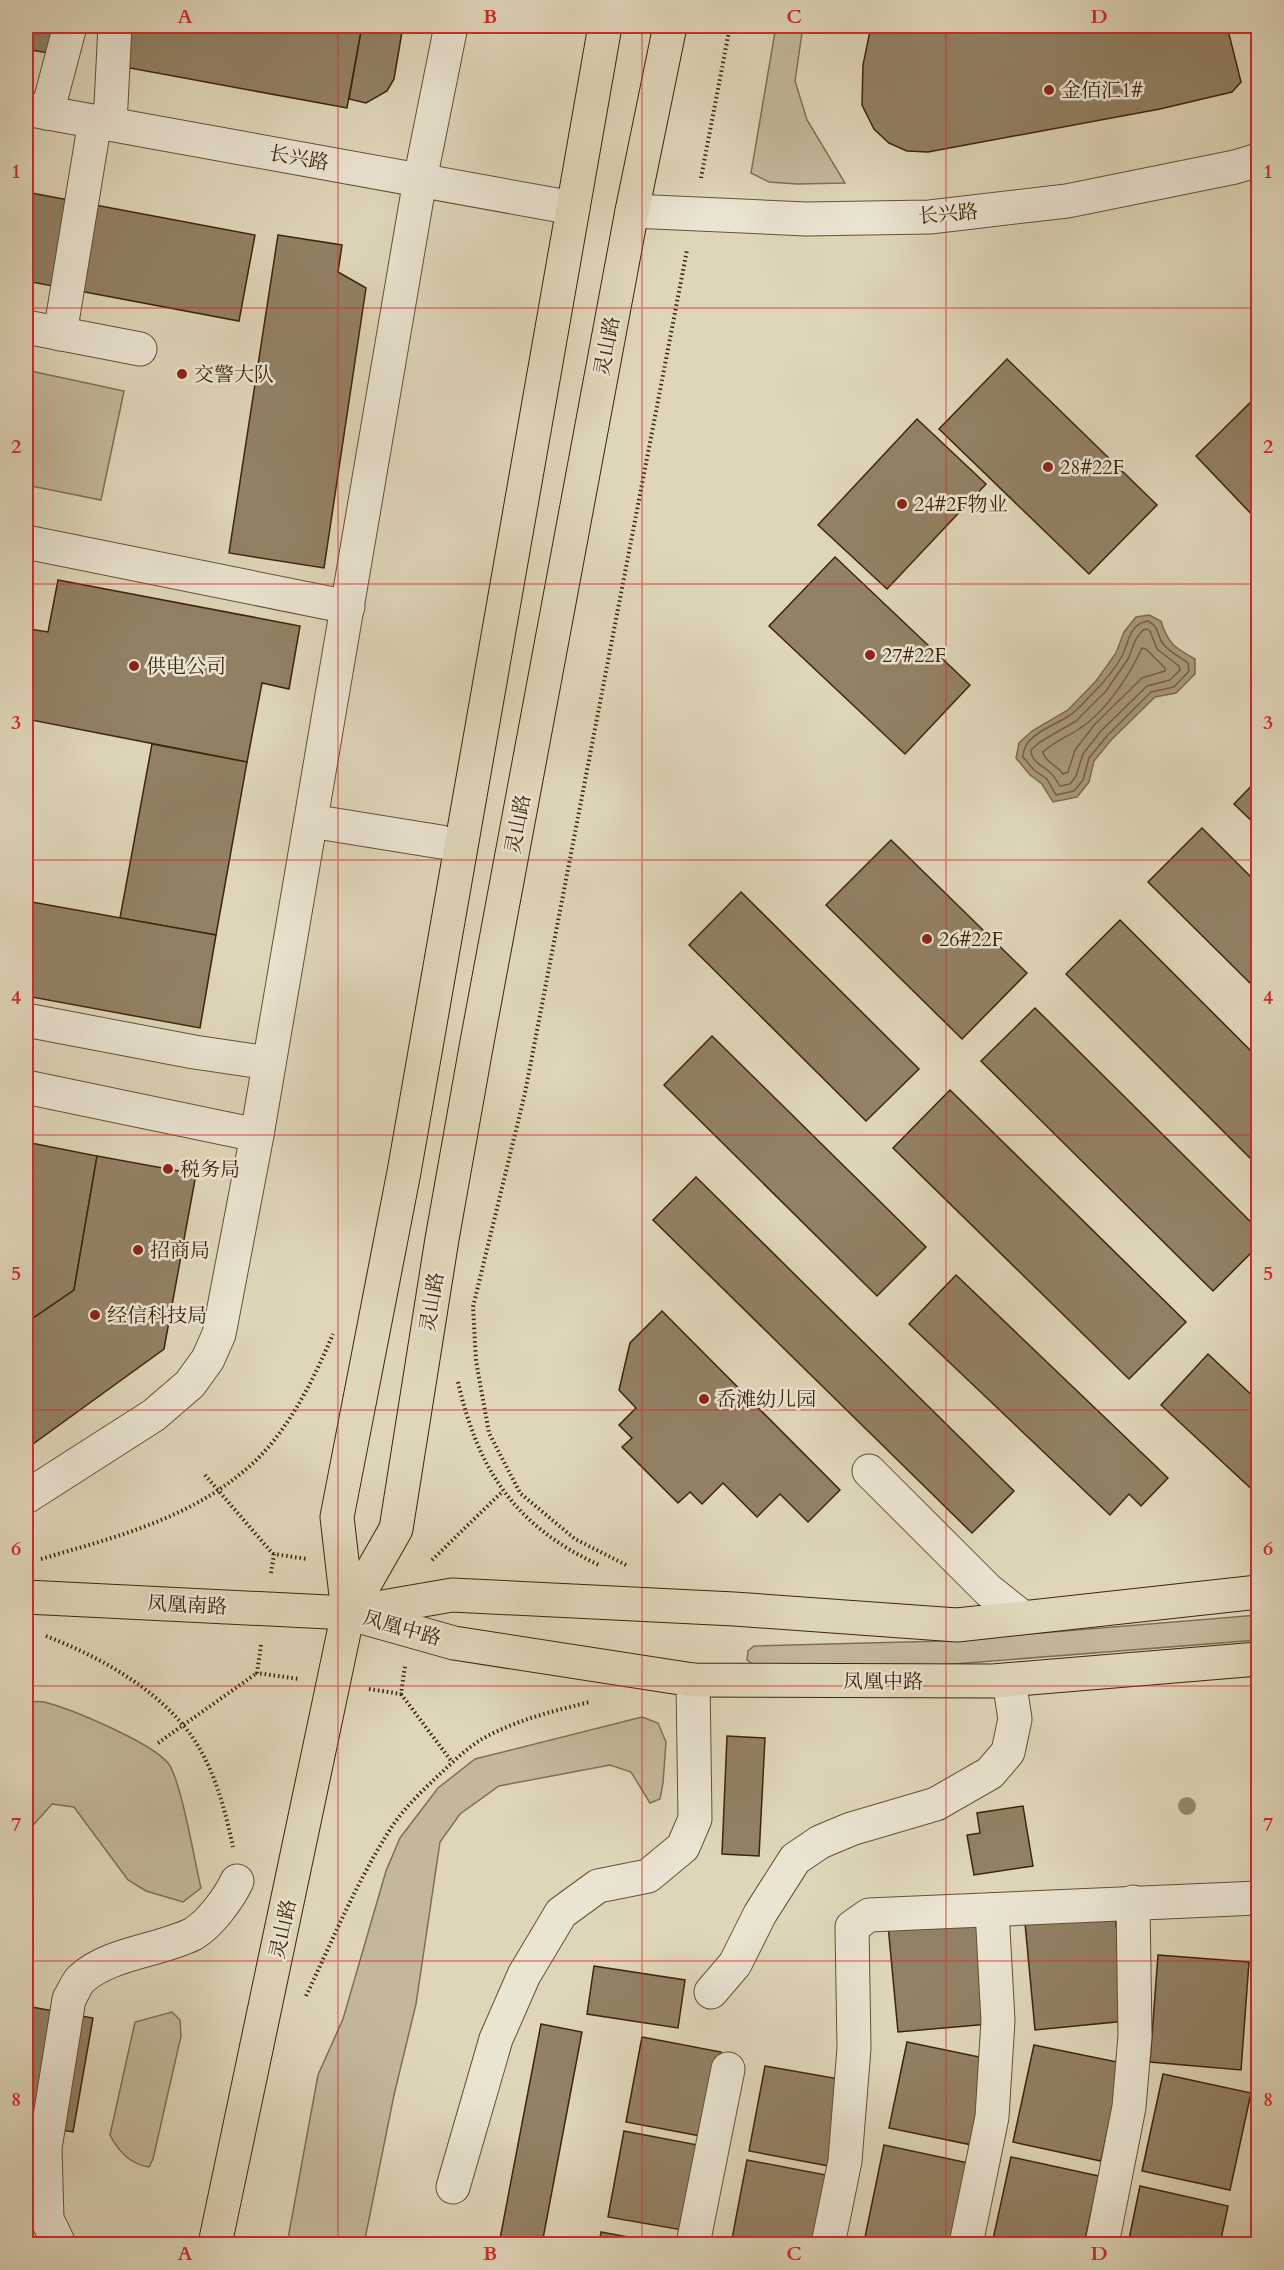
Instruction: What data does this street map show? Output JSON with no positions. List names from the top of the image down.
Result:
{
  "streets": {
    "main road": ["灵山路", "凤凰南路", "凤凰中路"],
    "street": ["长兴路"]
  },
  "crossings": [
    ["长兴路", "灵山路"],
    ["灵山路", "凤凰南路"],
    ["灵山路", "凤凰中路"],
    ["凤凰南路", "凤凰中路"]
  ],
  "places": [
    "金佰汇1#",
    "交警大队",
    "28#22F",
    "24#2F物业",
    "27#22F",
    "供电公司",
    "26#22F",
    "税务局",
    "招商局",
    "经信科技局",
    "岙滩幼儿园"
  ],
  "grid": {
    "columns": [
      "A",
      "B",
      "C",
      "D"
    ],
    "rows": [
      "1",
      "2",
      "3",
      "4",
      "5",
      "6",
      "7",
      "8"
    ]
  }
}
